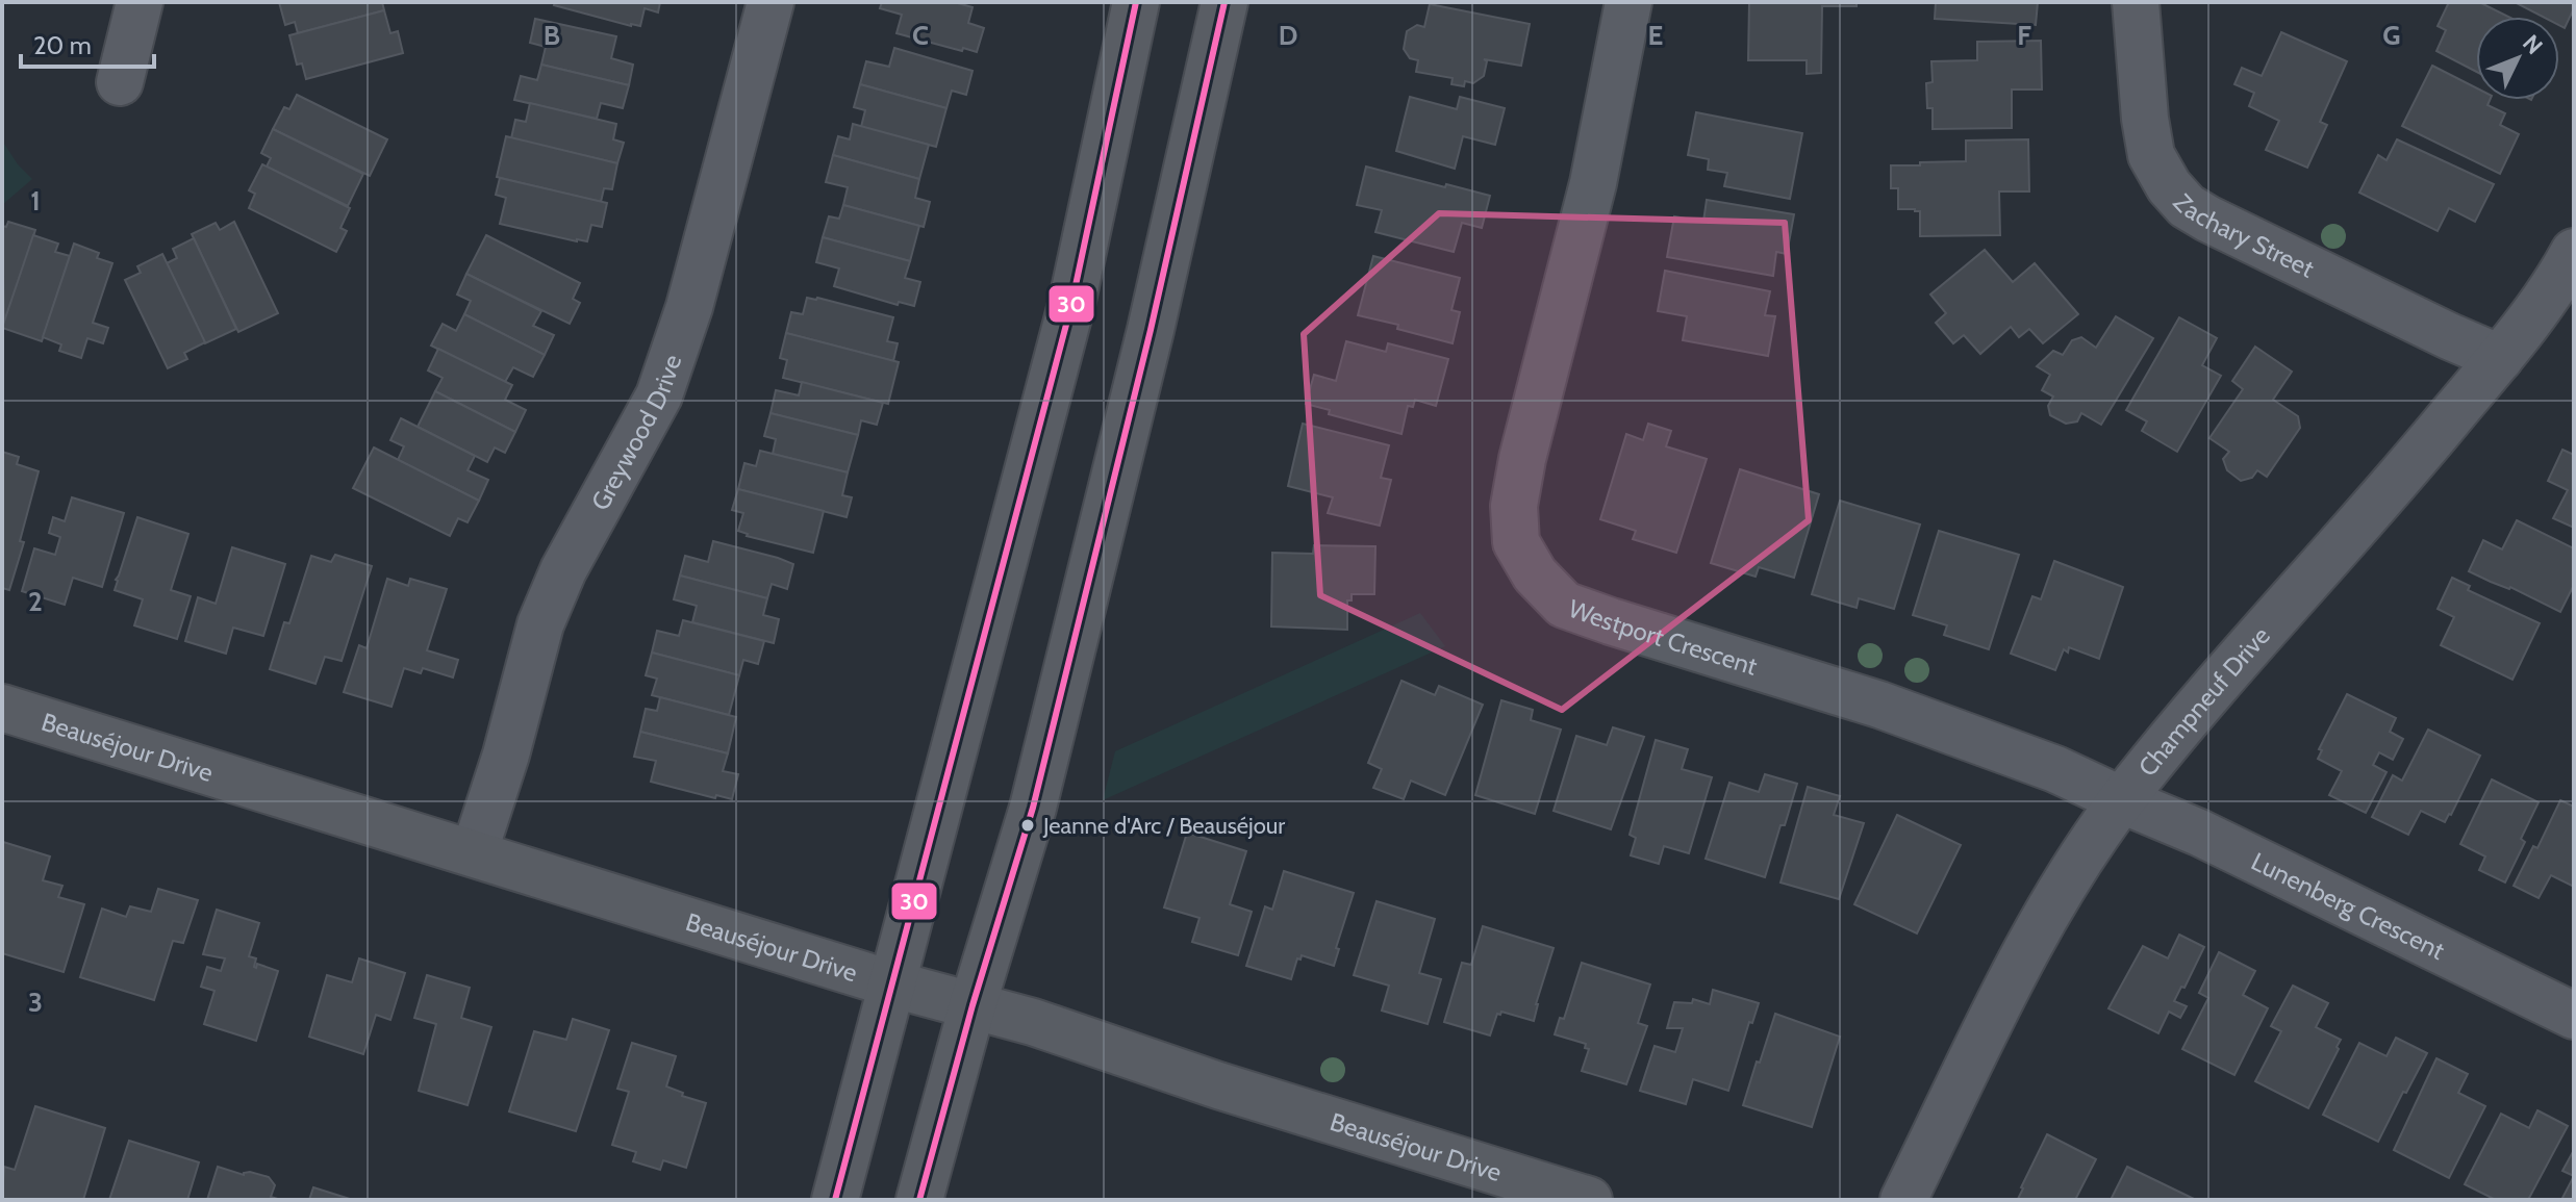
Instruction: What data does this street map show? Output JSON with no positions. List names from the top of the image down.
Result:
{
  "streets": {
    "main road": ["Beauséjour Drive"],
    "street": [
      "Zachary Street",
      "Greywood Drive",
      "Westport Crescent",
      "Champneuf Drive",
      "Lunenberg Crescent"
    ]
  },
  "crossings": [
    ["Zachary Street", "Champneuf Drive"],
    ["Greywood Drive", "Beauséjour Drive"],
    ["Westport Crescent", "Champneuf Drive"],
    ["Westport Crescent", "Lunenberg Crescent"],
    ["Champneuf Drive", "Lunenberg Crescent"]
  ],
  "places": ["Jeanne d'Arc / Beauséjour"],
  "lines": ["transit line 30"],
  "scale_bar": "20 m",
  "north": "top right",
  "grid": {
    "columns": [
      "B",
      "C",
      "D",
      "E",
      "F",
      "G"
    ],
    "rows": ["1", "2", "3"]
  }
}
